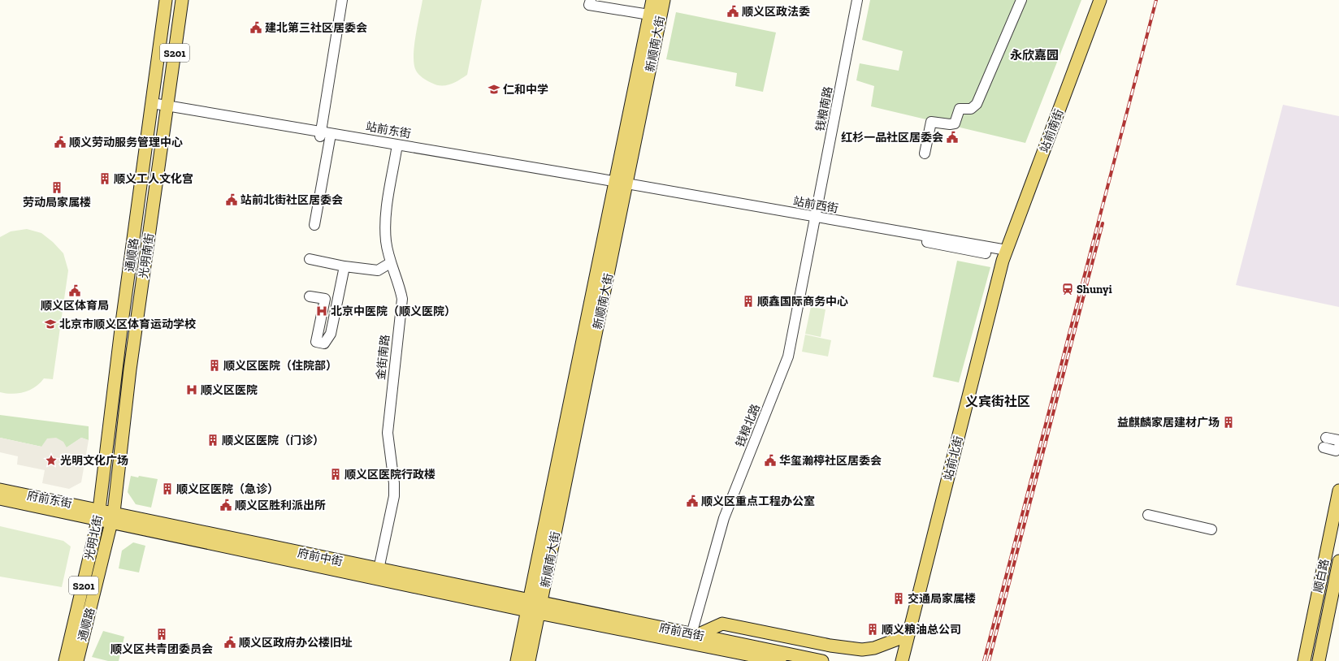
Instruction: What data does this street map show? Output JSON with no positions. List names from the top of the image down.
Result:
{
  "streets": {
    "main road": [
      "新顺南大街",
      "S201",
      "站前南街",
      "通顺路",
      "光明南街",
      "站前北街",
      "府前东街",
      "光明北街",
      "府前中街",
      "顺白路",
      "府前西街"
    ],
    "street": [
      "钱粮南路",
      "站前东街",
      "站前西街",
      "金街南路",
      "钱粮北路"
    ]
  },
  "crossings": [
    ["新顺南大街", "站前东街"],
    ["新顺南大街", "站前西街"],
    ["新顺南大街", "府前中街"],
    ["新顺南大街", "府前西街"],
    ["钱粮南路", "站前西街"],
    ["钱粮南路", "钱粮北路"],
    ["站前东街", "站前西街"],
    ["站前东街", "通顺路"],
    ["站前东街", "光明南街"],
    ["站前东街", "金街南路"],
    ["站前南街", "站前西街"],
    ["站前南街", "站前北街"],
    ["站前西街", "钱粮北路"],
    ["站前西街", "站前北街"],
    ["通顺路", "光明南街"],
    ["通顺路", "府前东街"],
    ["通顺路", "光明北街"],
    ["通顺路", "府前中街"],
    ["光明南街", "府前中街"],
    ["金街南路", "府前中街"],
    ["钱粮北路", "府前西街"],
    ["府前东街", "光明北街"],
    ["府前东街", "府前中街"],
    ["光明北街", "府前中街"],
    ["府前中街", "府前西街"]
  ],
  "districts": ["永欣嘉园", "义宾街社区"],
  "places": {
    "public building": [
      "顺义区政法委",
      "建北第三社区居委会",
      "红杉一品社区居委会",
      "顺义劳动服务管理中心",
      "站前北街社区居委会",
      "顺义区体育局",
      "华玺瀚楟社区居委会",
      "顺义区重点工程办公室",
      "顺义区胜利派出所",
      "顺义区政府办公楼旧址"
    ],
    "school or university": ["仁和中学", "北京市顺义区体育运动学校"],
    "building": [
      "顺义工人文化宫",
      "劳动局家属楼",
      "顺鑫国际商务中心",
      "顺义区医院（住院部）",
      "益麒麟家居建材广场",
      "顺义区医院（门诊）",
      "顺义区医院行政楼",
      "顺义区医院（急诊）",
      "交通局家属楼",
      "顺义粮油总公司",
      "顺义区共青团委员会"
    ],
    "station": ["Shunyi"],
    "hospital": ["北京中医院（顺义医院）", "顺义区医院"],
    "place": ["光明文化广场"]
  }
}
